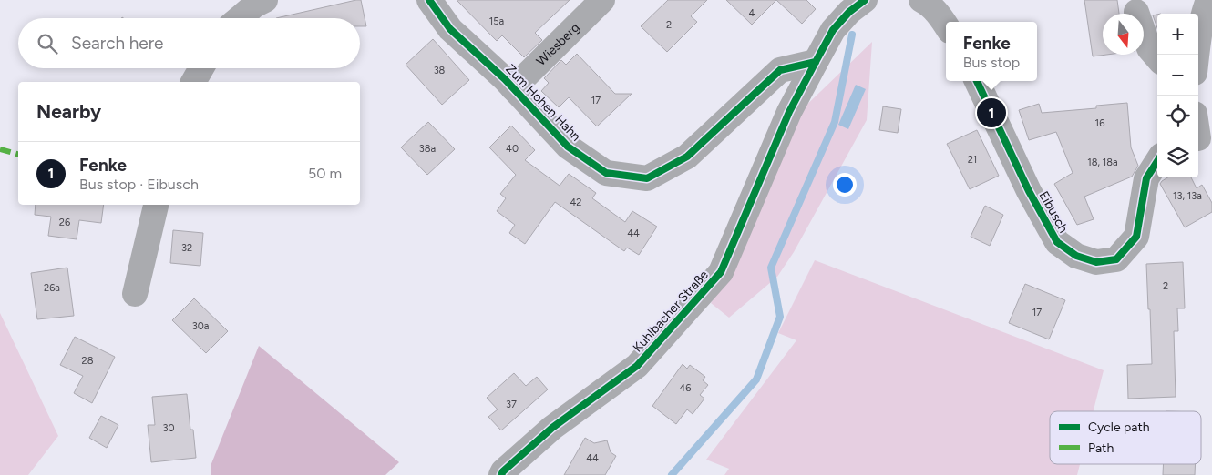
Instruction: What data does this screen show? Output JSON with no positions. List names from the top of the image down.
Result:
{
  "streets": {
    "street": [
      "Wiesberg",
      "Zum Hohen Hahn",
      "Eibusch",
      "Kuhlbacher Straße"
    ]
  },
  "crossings": [
    ["Wiesberg", "Zum Hohen Hahn"],
    ["Zum Hohen Hahn", "Kuhlbacher Straße"]
  ],
  "house_numbers": [
    "4",
    "15a",
    "2",
    "38",
    "17",
    "16",
    "38a",
    "40",
    "21",
    "18, 18a",
    "13, 13a",
    "42",
    "26",
    "44",
    "32",
    "2",
    "26a",
    "17",
    "30a",
    "28",
    "46",
    "37",
    "30",
    "44"
  ],
  "legend": ["Cycle path", "Path"],
  "north": "bottom",
  "page": {
    "map_buttons": ["+", "−"],
    "search": "Search here",
    "popup": ["Fenke", "Bus stop"],
    "heading": "Nearby",
    "pins": "1",
    "list": [
      {
        "mark": "1",
        "name": "Fenke",
        "note": "Bus stop · Eibusch",
        "value": "50 m"
      }
    ]
  }
}
